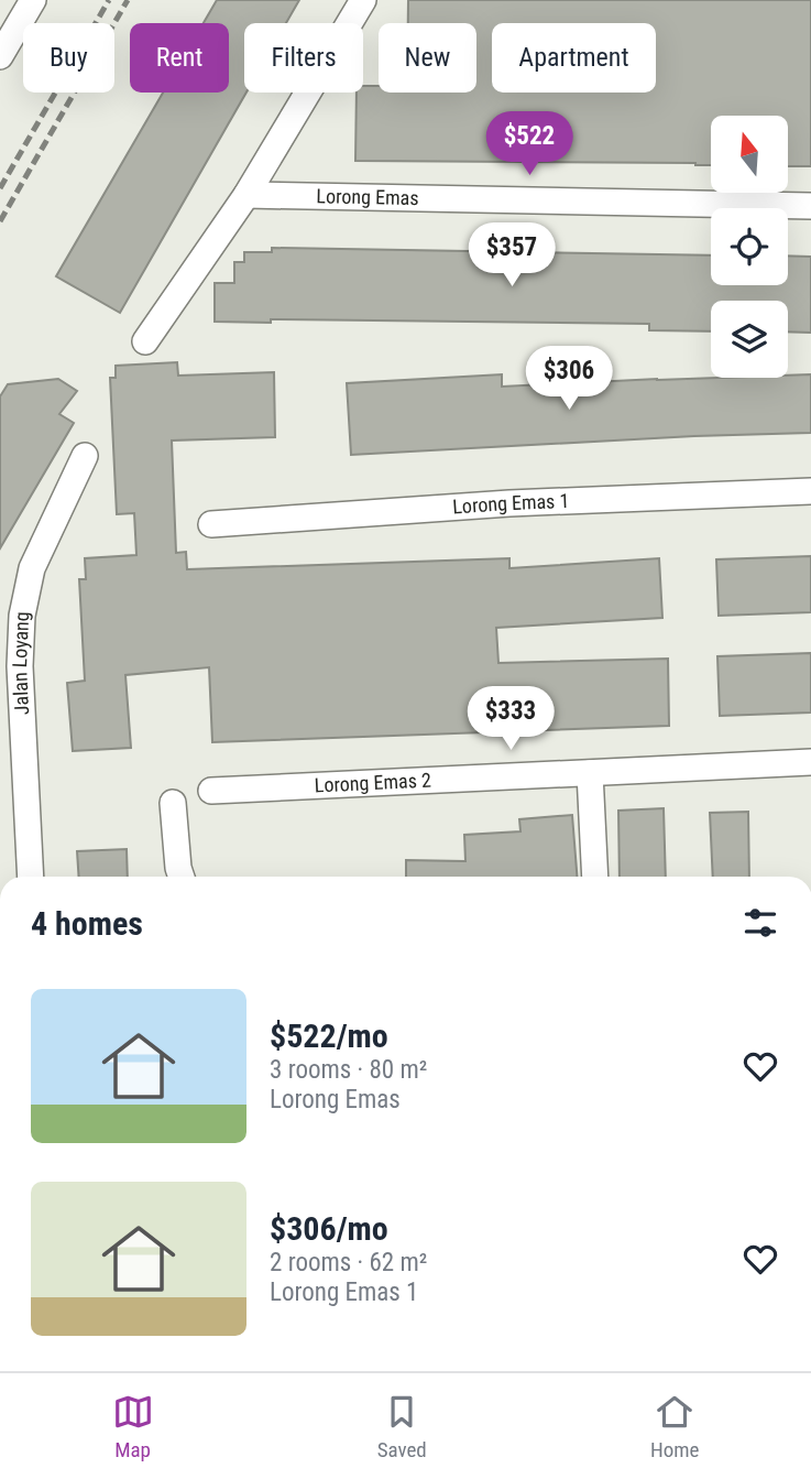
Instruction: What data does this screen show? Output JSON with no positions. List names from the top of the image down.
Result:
{
  "streets": {
    "street": [
      "Lorong Emas",
      "Lorong Emas 1",
      "Jalan Loyang",
      "Lorong Emas 2"
    ]
  },
  "north": "top",
  "page": {
    "chip": [
      "Buy",
      "Rent",
      "Filters",
      "New",
      "Apartment"
    ],
    "price": [
      "$522",
      "$357",
      "$306",
      "$333"
    ],
    "heading": "4 homes",
    "list": [
      {
        "name": "$522/mo",
        "note": "3 rooms · 80 m² · Lorong Emas"
      },
      {
        "name": "$306/mo",
        "note": "2 rooms · 62 m² · Lorong Emas 1"
      }
    ],
    "tabs": ["Map", "Saved", "Home"]
  }
}
